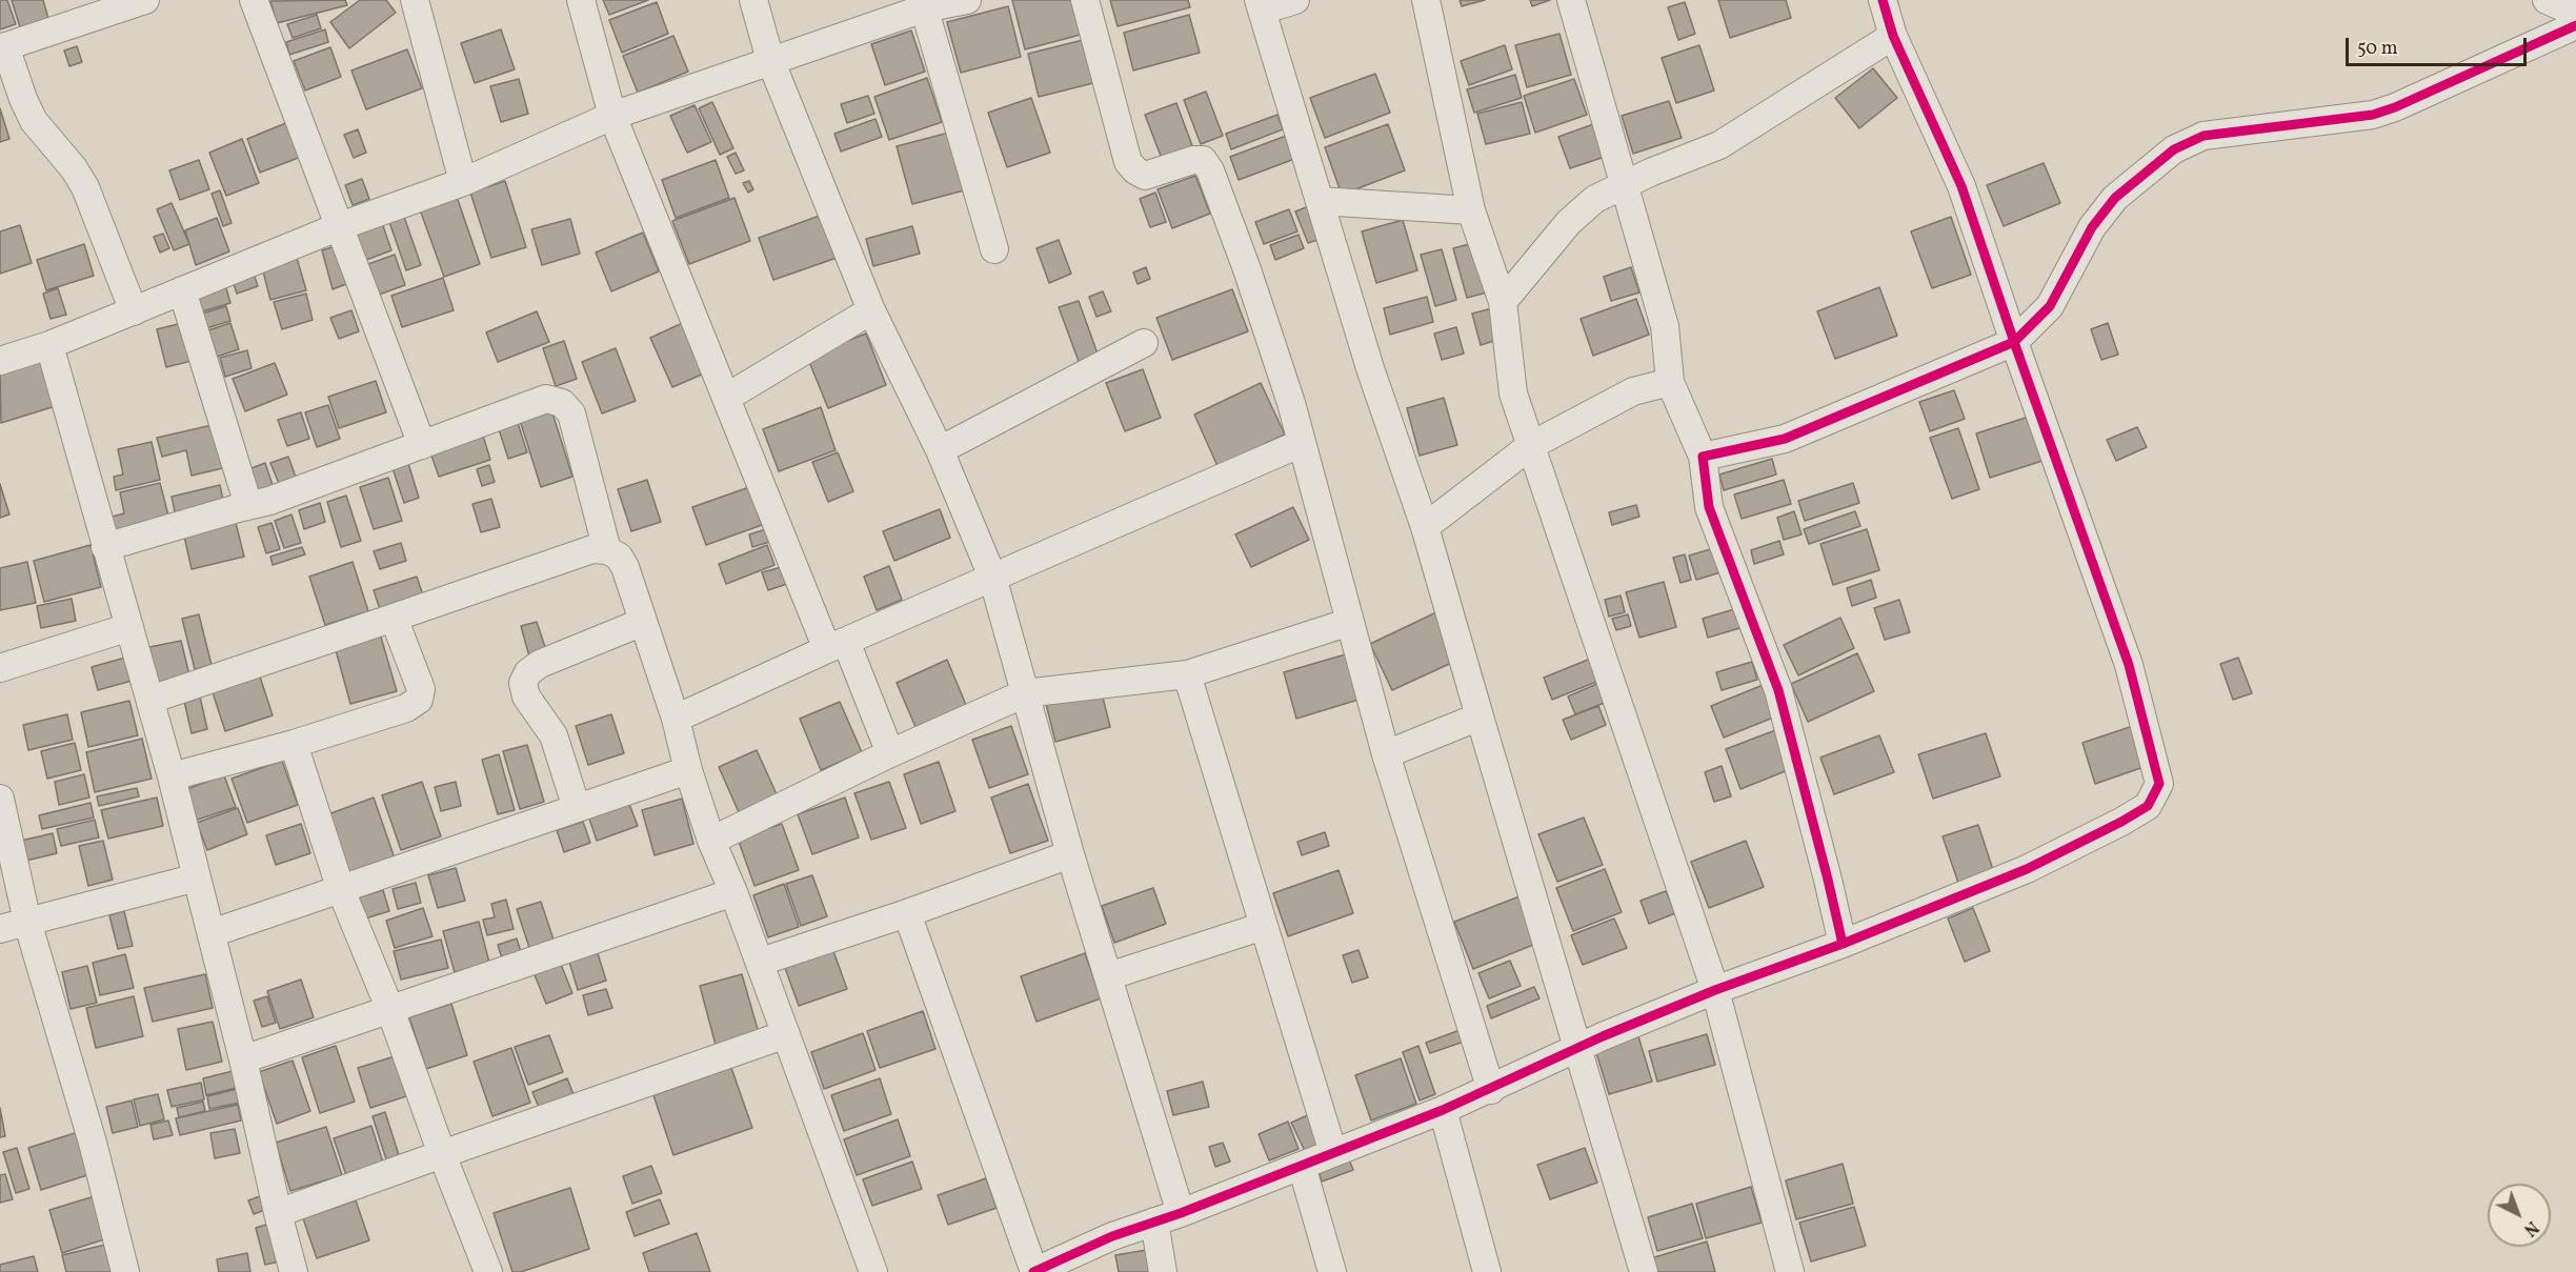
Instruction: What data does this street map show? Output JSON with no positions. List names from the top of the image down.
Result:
{
  "scale_bar": "50 m",
  "north": "bottom right"
}
